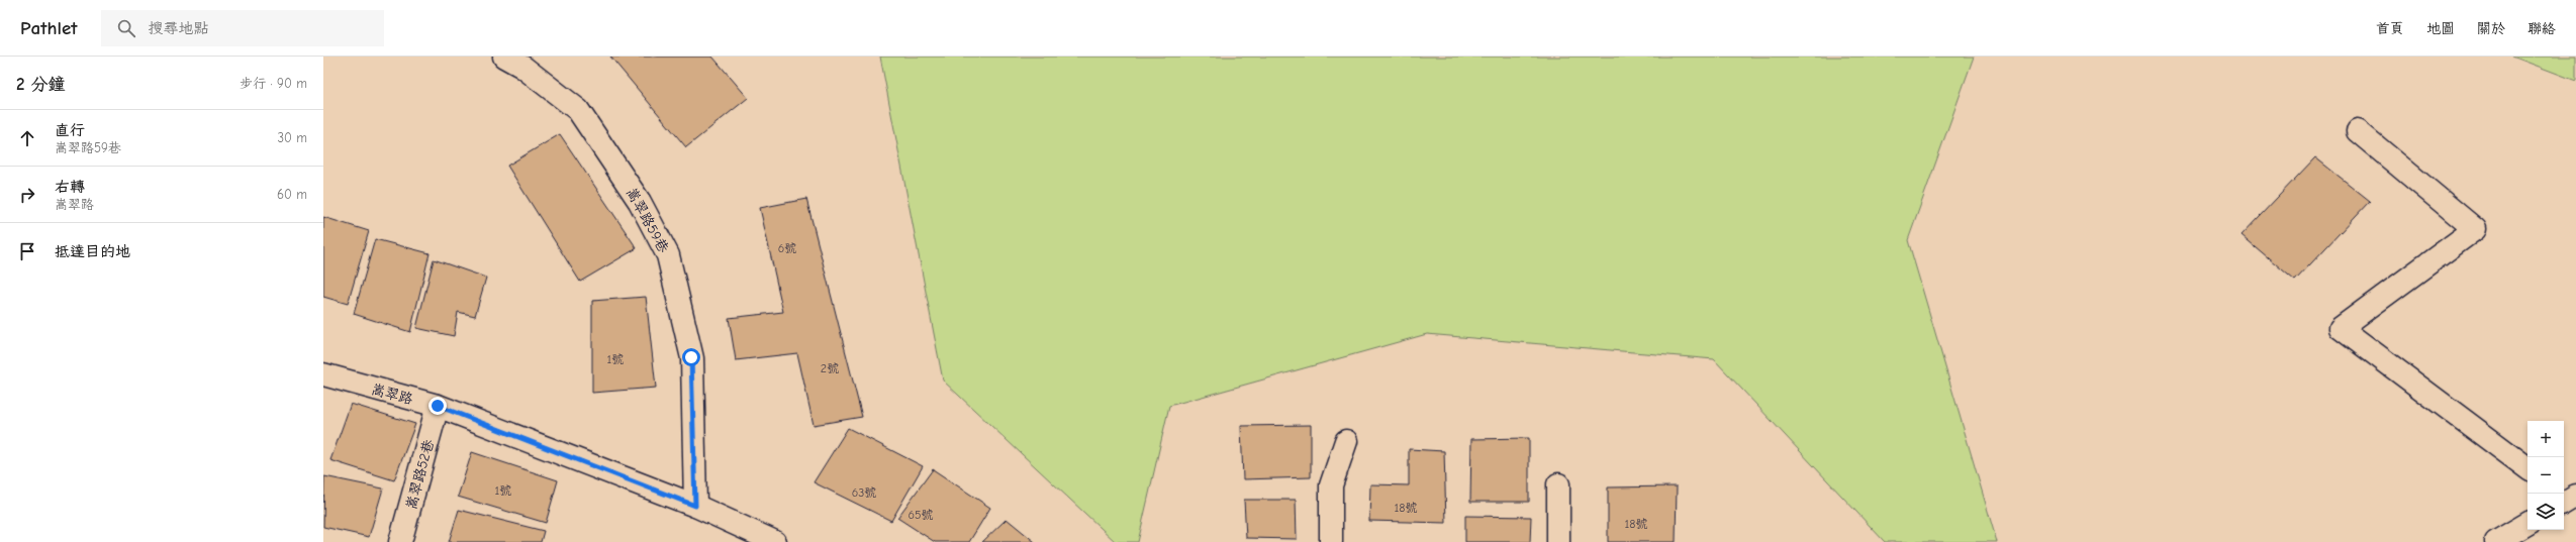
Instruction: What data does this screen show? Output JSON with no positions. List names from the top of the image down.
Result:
{
  "streets": {
    "street": ["嵩翠路59巷", "嵩翠路", "嵩翠路52巷"]
  },
  "crossings": [
    ["嵩翠路59巷", "嵩翠路"],
    ["嵩翠路", "嵩翠路52巷"]
  ],
  "house_numbers": [
    "6號",
    "1號",
    "2號",
    "1號",
    "63號",
    "18號",
    "65號",
    "18號"
  ],
  "page": {
    "header": "Pathlet",
    "search": "搜尋地點",
    "nav": [
      "首頁",
      "地圖",
      "關於",
      "聯絡"
    ],
    "heading": ["2 分鐘", "步行 · 90 m"],
    "list": [
      ["直行", "嵩翠路59巷", "30 m"],
      ["右轉", "嵩翠路", "60 m"],
      "抵達目的地"
    ],
    "map_buttons": ["+", "−"]
  }
}
